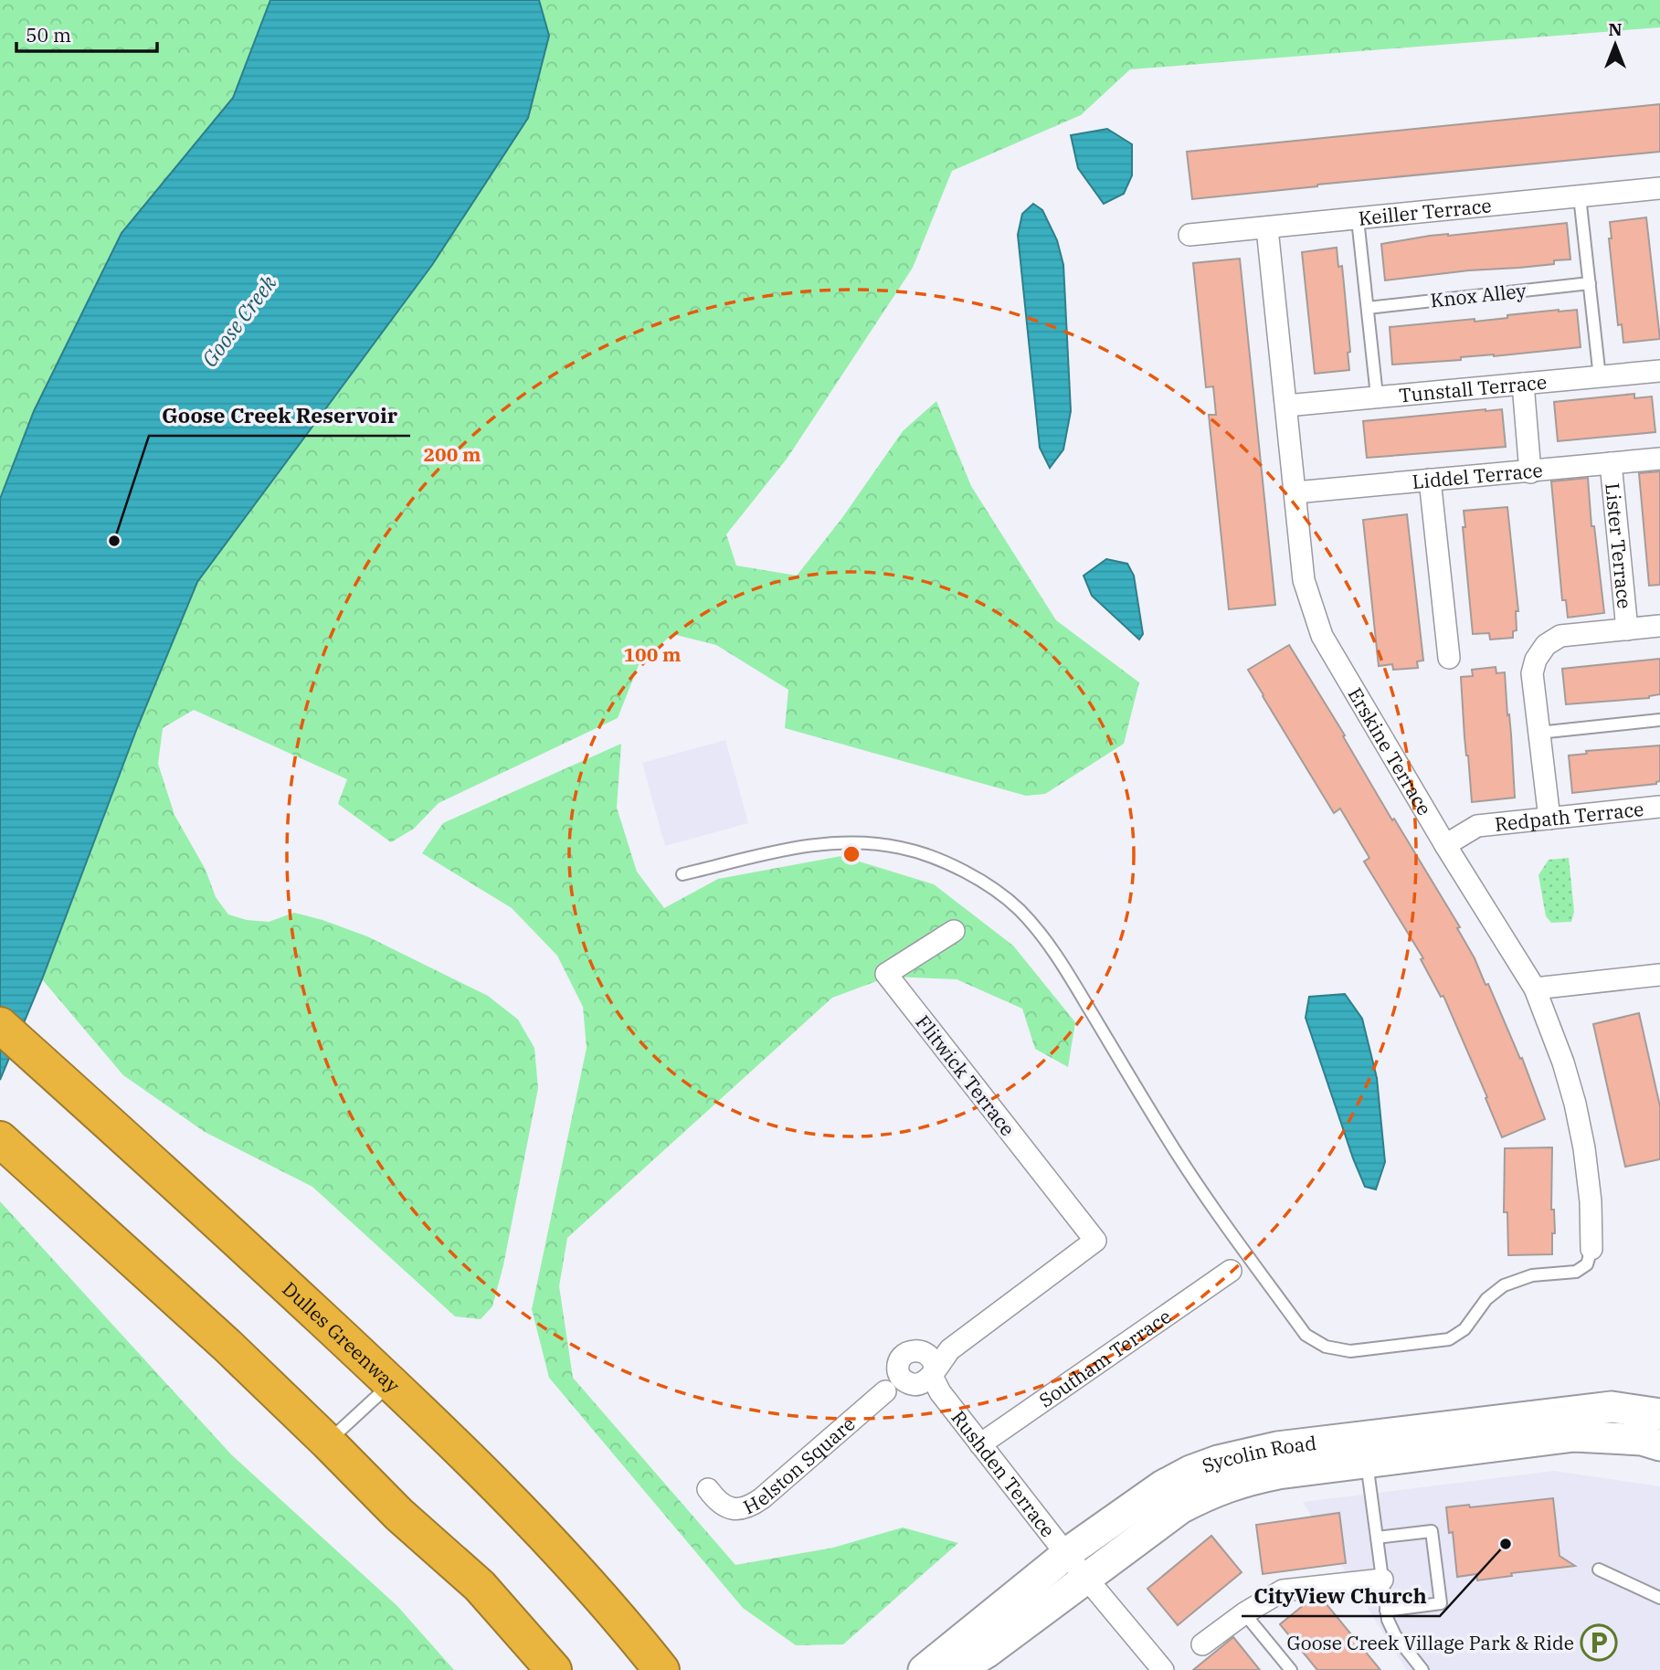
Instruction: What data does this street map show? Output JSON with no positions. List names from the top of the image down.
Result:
{
  "streets": {
    "highway": ["Dulles Greenway"],
    "main road": ["Sycolin Road"],
    "street": [
      "Keiller Terrace",
      "Tunstall Terrace",
      "Liddel Terrace",
      "Lister Terrace",
      "Erskine Terrace",
      "Redpath Terrace",
      "Flitwick Terrace",
      "Southam Terrace",
      "Helston Square",
      "Rushden Terrace"
    ],
    "lane": ["Knox Alley"]
  },
  "crossings": [
    ["Keiller Terrace", "Erskine Terrace"],
    ["Tunstall Terrace", "Erskine Terrace"],
    ["Liddel Terrace", "Lister Terrace"],
    ["Liddel Terrace", "Erskine Terrace"],
    ["Erskine Terrace", "Redpath Terrace"],
    ["Flitwick Terrace", "Helston Square"],
    ["Southam Terrace", "Rushden Terrace"],
    ["Sycolin Road", "Rushden Terrace"],
    ["Helston Square", "Rushden Terrace"]
  ],
  "water": ["Goose Creek"],
  "places": {
    "other": ["Goose Creek Reservoir", "CityView Church"],
    "parking": ["Goose Creek Village Park & Ride"]
  },
  "scale_bar": "50 m",
  "north": "top",
  "rings": ["200 m", "100 m"]
}
